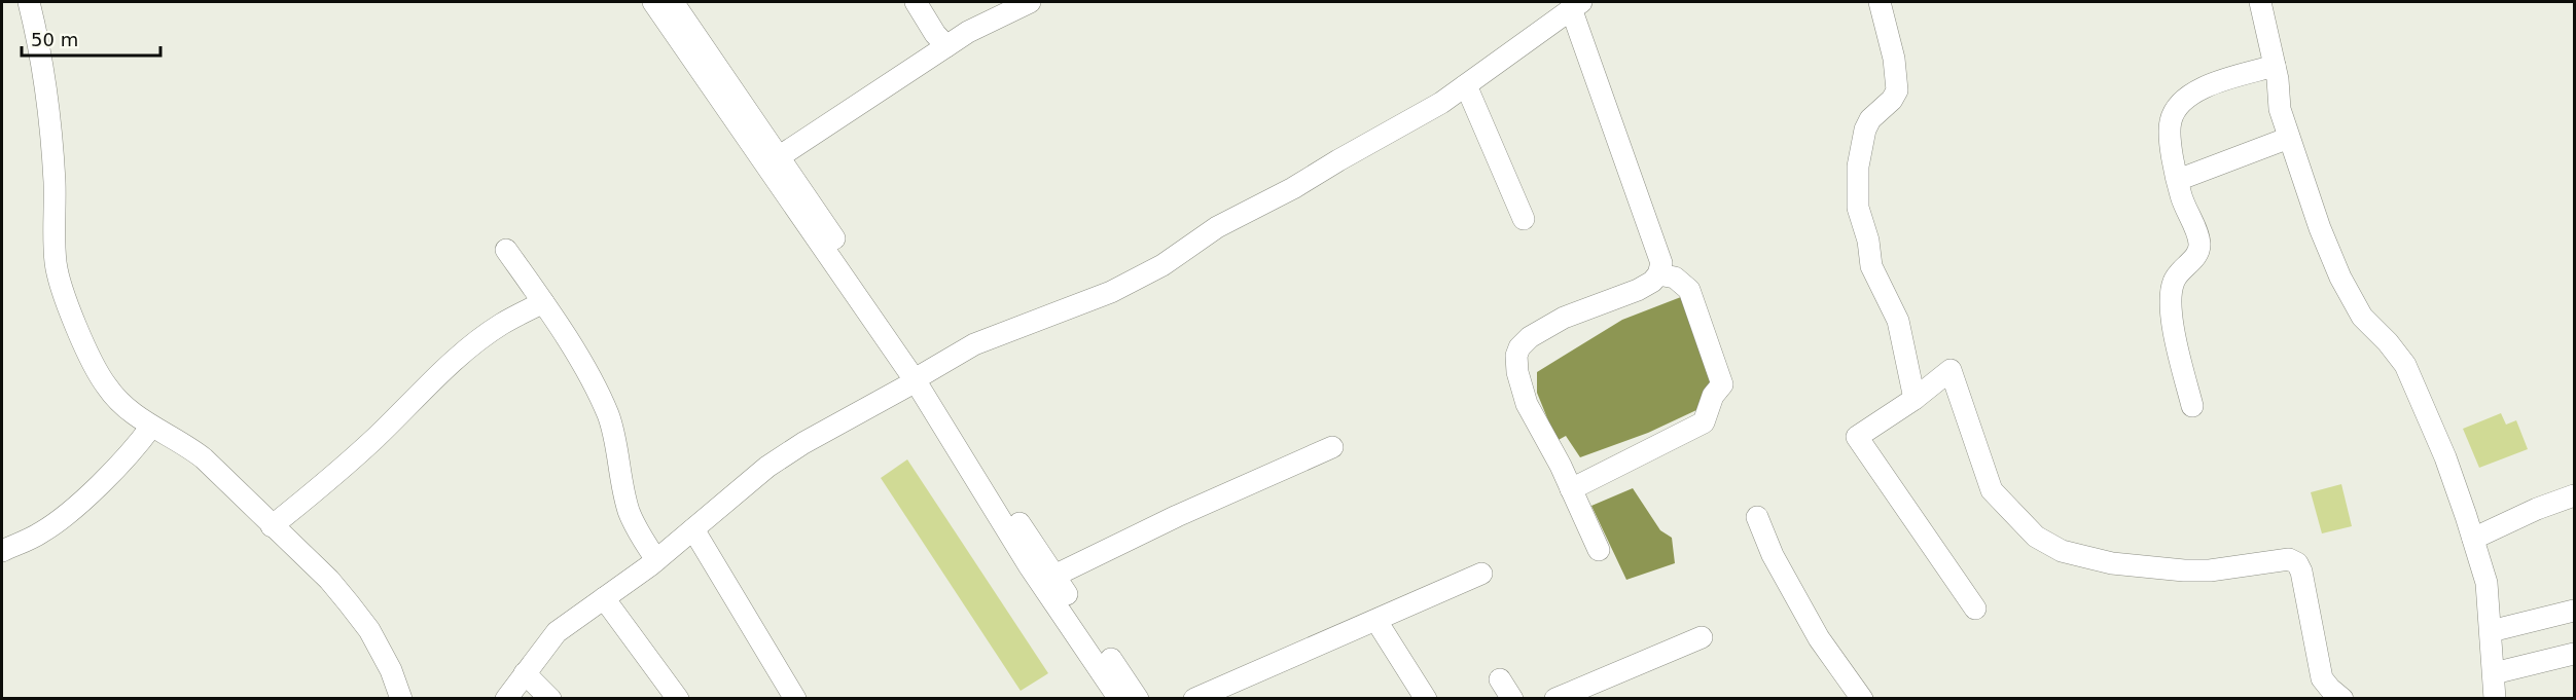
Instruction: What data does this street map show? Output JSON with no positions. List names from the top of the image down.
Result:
{
  "scale_bar": "50 m"
}
